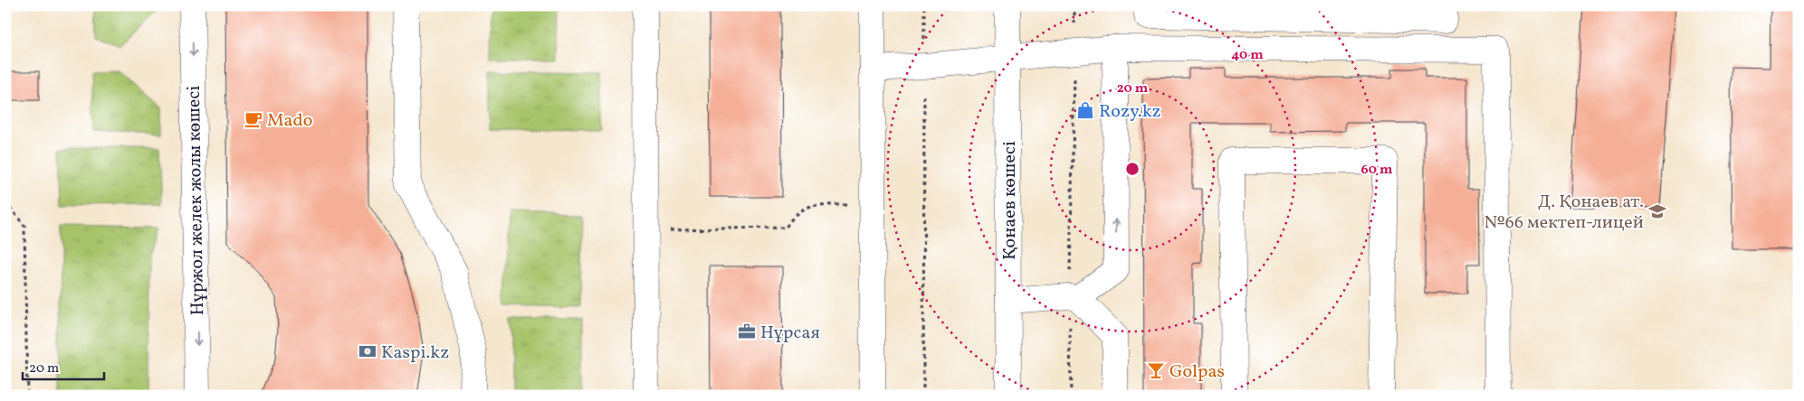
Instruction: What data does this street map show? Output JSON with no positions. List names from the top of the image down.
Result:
{
  "streets": {
    "main road": ["Нұржол желек жолы көшесі", "Қонаев көшесі"]
  },
  "places": {
    "shop": ["Rozy.kz"],
    "cafe": ["Mado"],
    "school or university": ["Д. Қонаев ат. №66 мектеп-лицей"],
    "office": ["Нұрсая"],
    "bank": ["Kaspi.kz"],
    "bar": ["Golpas"]
  },
  "scale_bar": "20 m",
  "rings": ["40 m", "20 m", "60 m"]
}
